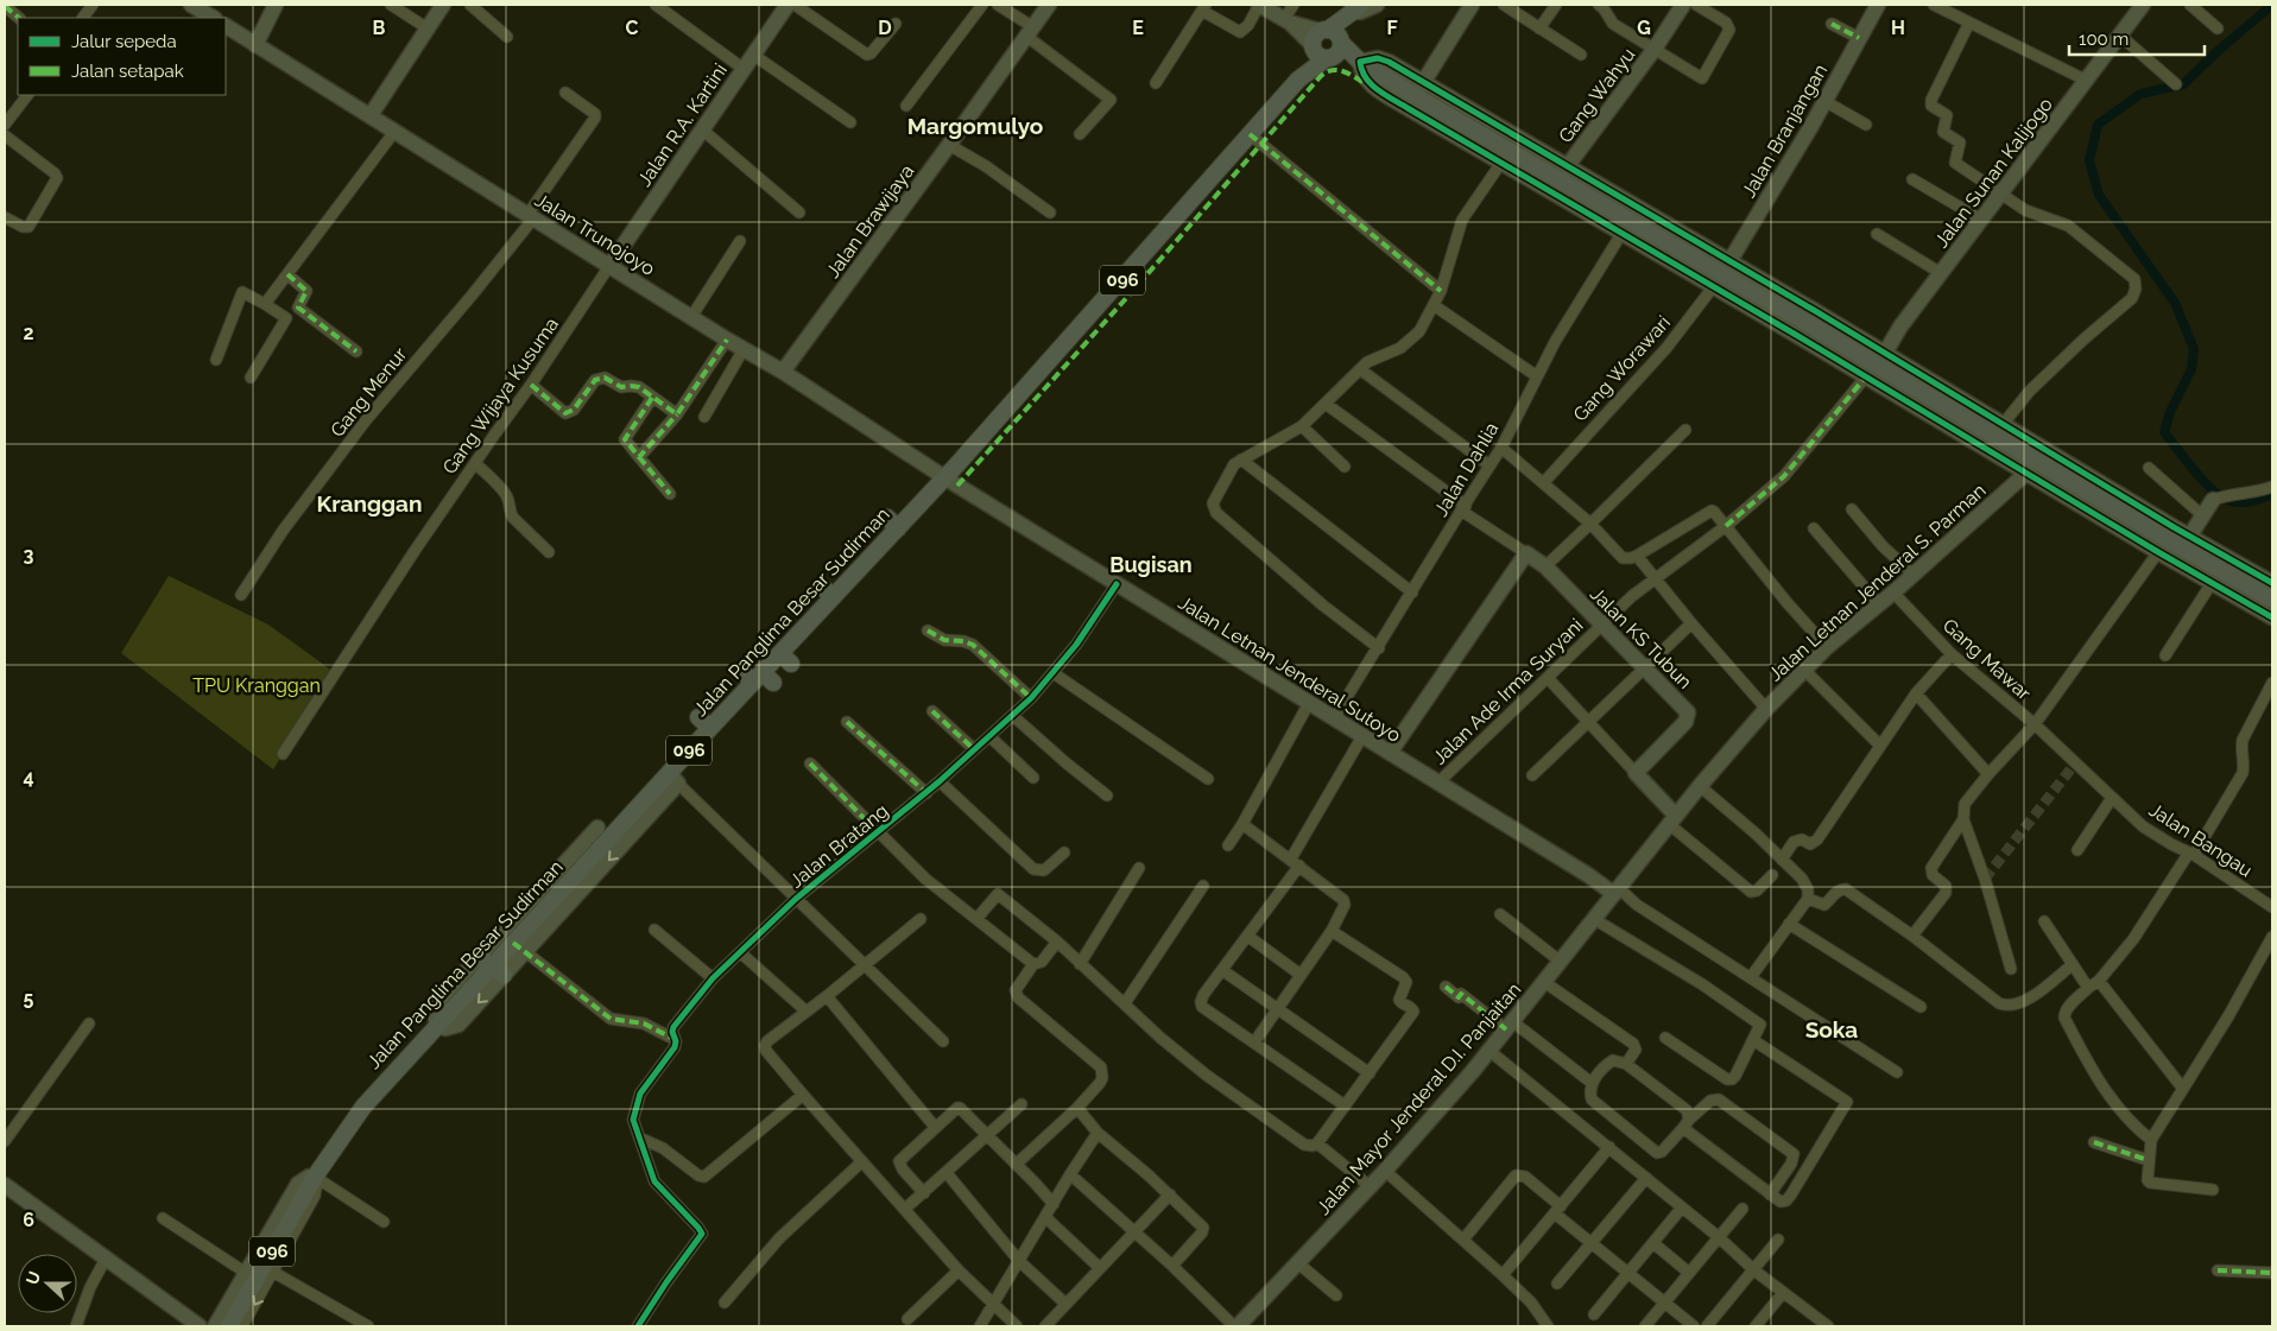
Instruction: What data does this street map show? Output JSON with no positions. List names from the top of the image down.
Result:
{
  "streets": {
    "main road": ["096", "Jalan Panglima Besar Sudirman"],
    "street": [
      "Gang Wahyu",
      "Jalan R.A. Kartini",
      "Jalan Branjangan",
      "Jalan Sunan Kalijogo",
      "Jalan Brawijaya",
      "Jalan Trunojoyo",
      "Gang Worawari",
      "Gang Menur",
      "Gang Wijaya Kusuma",
      "Jalan Dahlia",
      "Jalan Letnan Jenderal S. Parman",
      "Jalan KS Tubun",
      "Gang Mawar",
      "Jalan Letnan Jenderal Sutoyo",
      "Jalan Ade Irma Suryani",
      "Jalan Bangau",
      "Jalan Bratang",
      "Jalan Mayor Jenderal D.I. Panjaitan"
    ]
  },
  "crossings": [
    ["Jalan R.A. Kartini", "Jalan Trunojoyo"],
    ["Jalan R.A. Kartini", "Gang Wijaya Kusuma"],
    ["Jalan Branjangan", "Gang Worawari"],
    ["Jalan Sunan Kalijogo", "Jalan Ade Irma Suryani"],
    ["Jalan Brawijaya", "Jalan Trunojoyo"],
    ["Jalan Trunojoyo", "Gang Menur"],
    ["Jalan Trunojoyo", "Gang Wijaya Kusuma"],
    ["Jalan Trunojoyo", "Jalan Panglima Besar Sudirman"],
    ["Jalan Trunojoyo", "Jalan Letnan Jenderal Sutoyo"],
    ["Jalan Dahlia", "Jalan Letnan Jenderal Sutoyo"],
    ["Jalan Letnan Jenderal S. Parman", "Gang Mawar"],
    ["Jalan Letnan Jenderal S. Parman", "Jalan Letnan Jenderal Sutoyo"],
    ["Jalan Letnan Jenderal S. Parman", "Jalan Mayor Jenderal D.I. Panjaitan"],
    ["Jalan Panglima Besar Sudirman", "Jalan Letnan Jenderal Sutoyo"],
    ["Jalan KS Tubun", "Jalan Ade Irma Suryani"],
    ["Gang Mawar", "Jalan Bangau"],
    ["Jalan Letnan Jenderal Sutoyo", "Jalan Ade Irma Suryani"],
    ["Jalan Letnan Jenderal Sutoyo", "Jalan Bratang"],
    ["Jalan Letnan Jenderal Sutoyo", "Jalan Mayor Jenderal D.I. Panjaitan"]
  ],
  "districts": [
    "Margomulyo",
    "Kranggan",
    "Bugisan",
    "Soka"
  ],
  "parks": ["TPU Kranggan"],
  "legend": ["Jalur sepeda", "Jalan setapak"],
  "scale_bar": "100 m",
  "north": "left",
  "grid": {
    "columns": [
      "B",
      "C",
      "D",
      "E",
      "F",
      "G",
      "H"
    ],
    "rows": [
      "2",
      "3",
      "4",
      "5",
      "6"
    ]
  }
}
